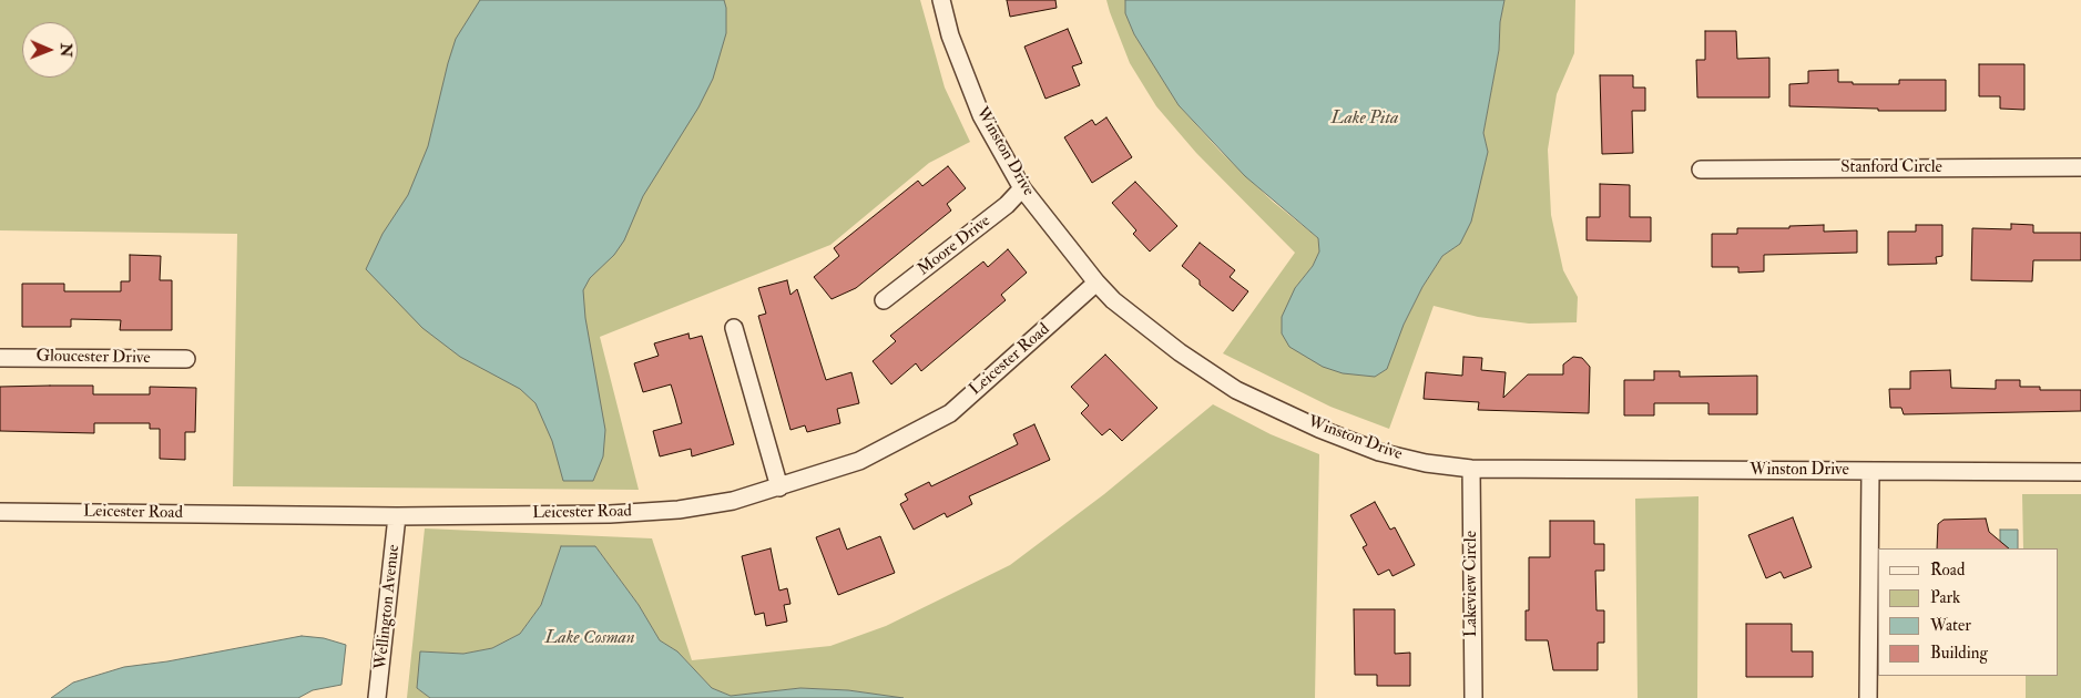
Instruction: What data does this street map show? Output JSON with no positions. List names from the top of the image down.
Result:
{
  "streets": {
    "street": [
      "Winston Drive",
      "Stanford Circle",
      "Moore Drive",
      "Gloucester Drive",
      "Leicester Road",
      "Lakeview Circle",
      "Wellington Avenue"
    ]
  },
  "crossings": [
    ["Winston Drive", "Moore Drive"],
    ["Winston Drive", "Leicester Road"],
    ["Winston Drive", "Lakeview Circle"],
    ["Leicester Road", "Wellington Avenue"]
  ],
  "water": ["Lake Pita", "Lake Cosman"],
  "legend": [
    "Road",
    "Park",
    "Water",
    "Building"
  ],
  "north": "right"
}
